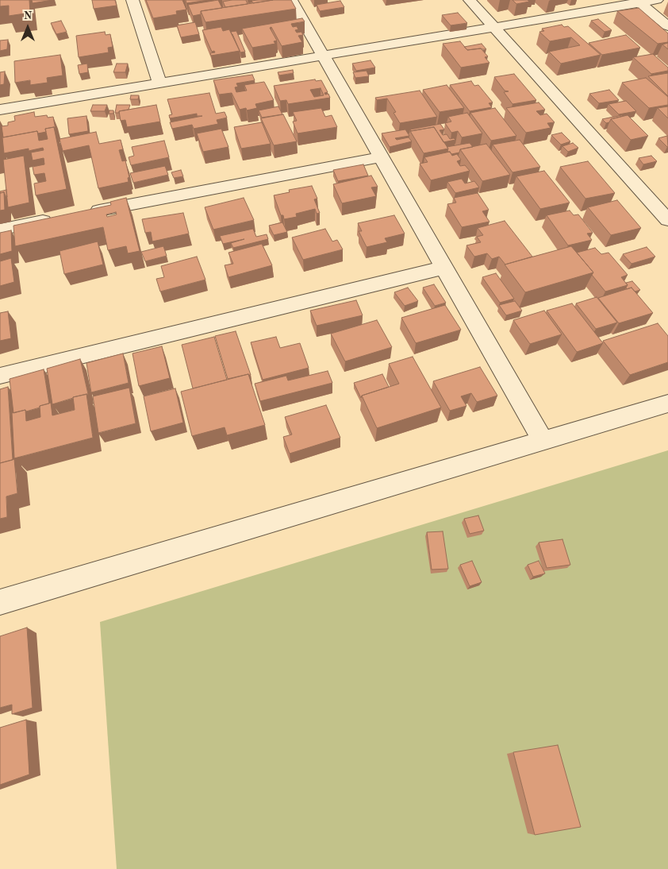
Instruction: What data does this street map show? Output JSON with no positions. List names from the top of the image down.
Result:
{
  "north": "top"
}
